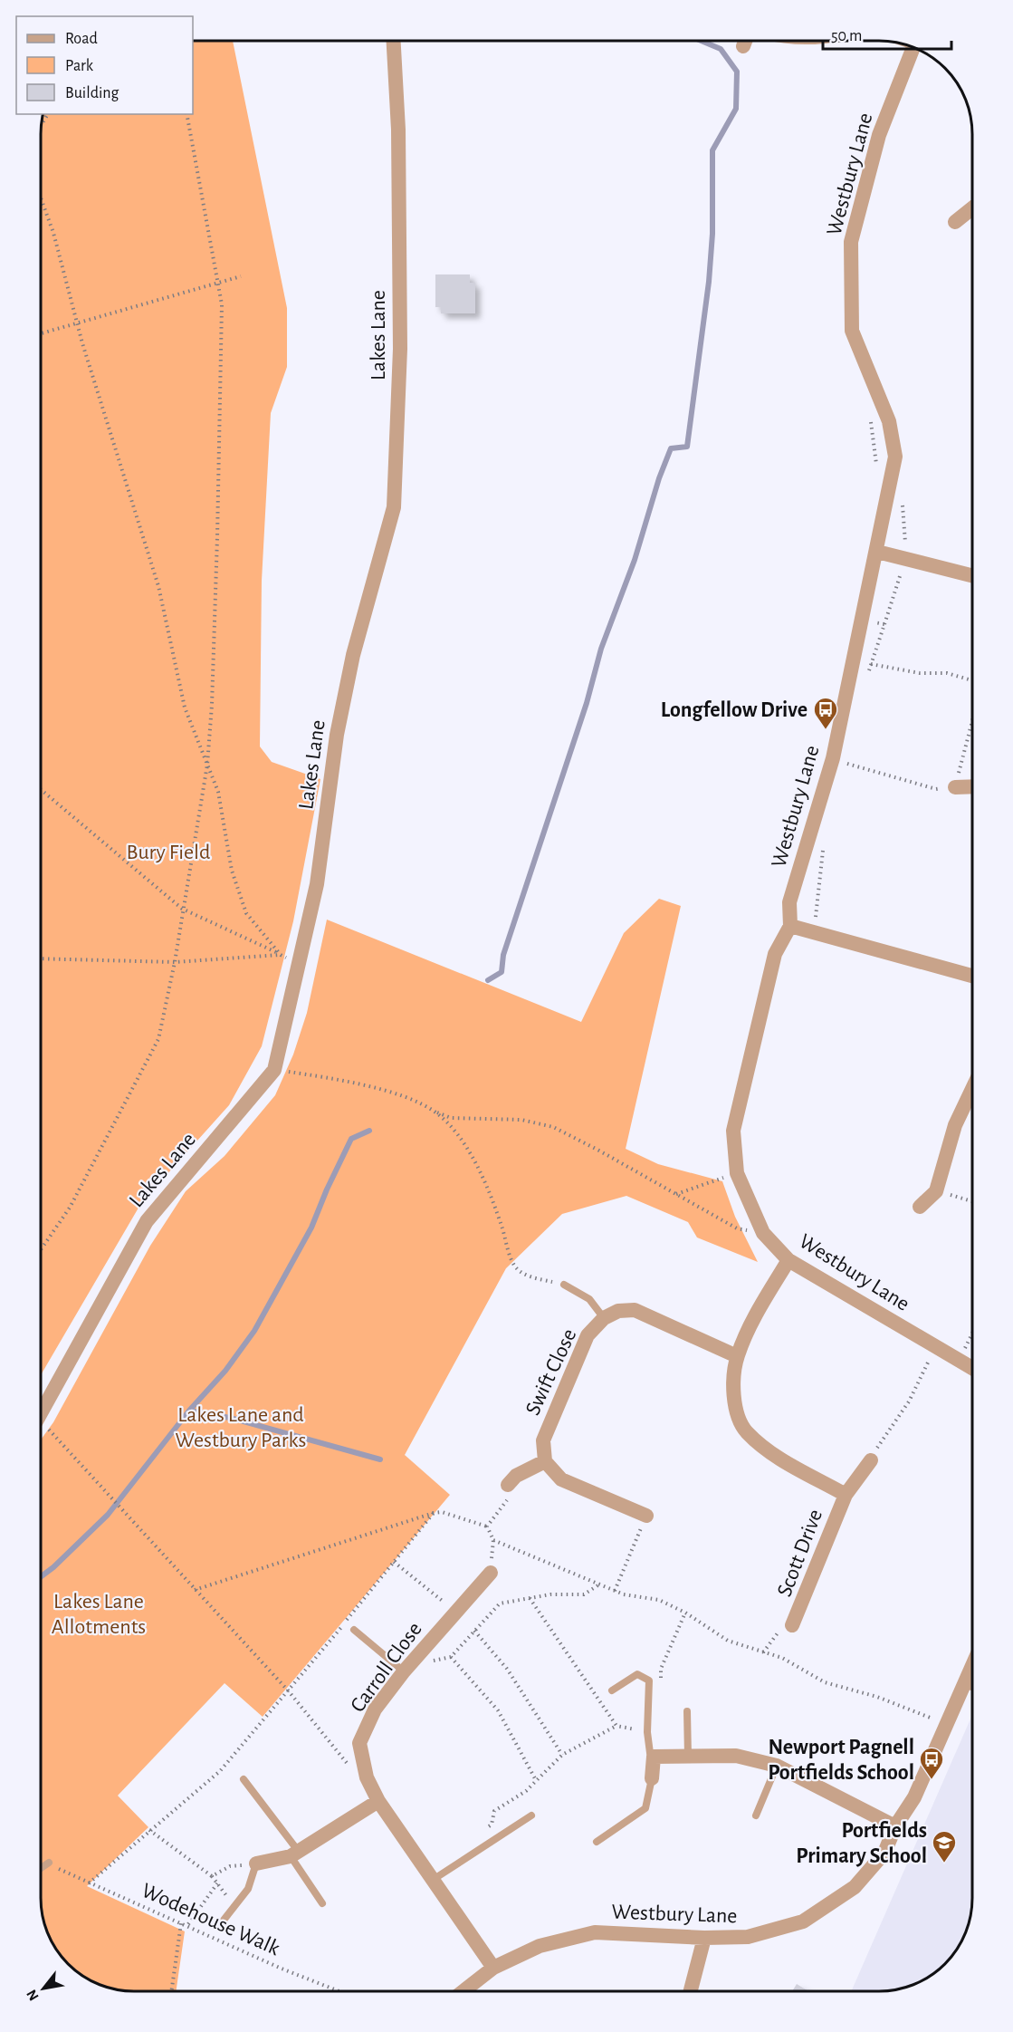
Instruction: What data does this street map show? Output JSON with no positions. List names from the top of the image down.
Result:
{
  "streets": {
    "street": [
      "Westbury Lane",
      "Lakes Lane",
      "Swift Close",
      "Scott Drive",
      "Carroll Close"
    ],
    "path": ["Wodehouse Walk"]
  },
  "crossings": [
    ["Westbury Lane", "Scott Drive"],
    ["Westbury Lane", "Carroll Close"],
    ["Swift Close", "Scott Drive"]
  ],
  "parks": ["Bury Field", "Lakes Lane and Westbury Parks", "Lakes Lane Allotments"],
  "places": {
    "bus stop": ["Longfellow Drive", "Newport Pagnell Portfields School"],
    "school or university": ["Portfields Primary School"]
  },
  "legend": ["Road", "Park", "Building"],
  "scale_bar": "50 m",
  "north": "bottom left"
}
